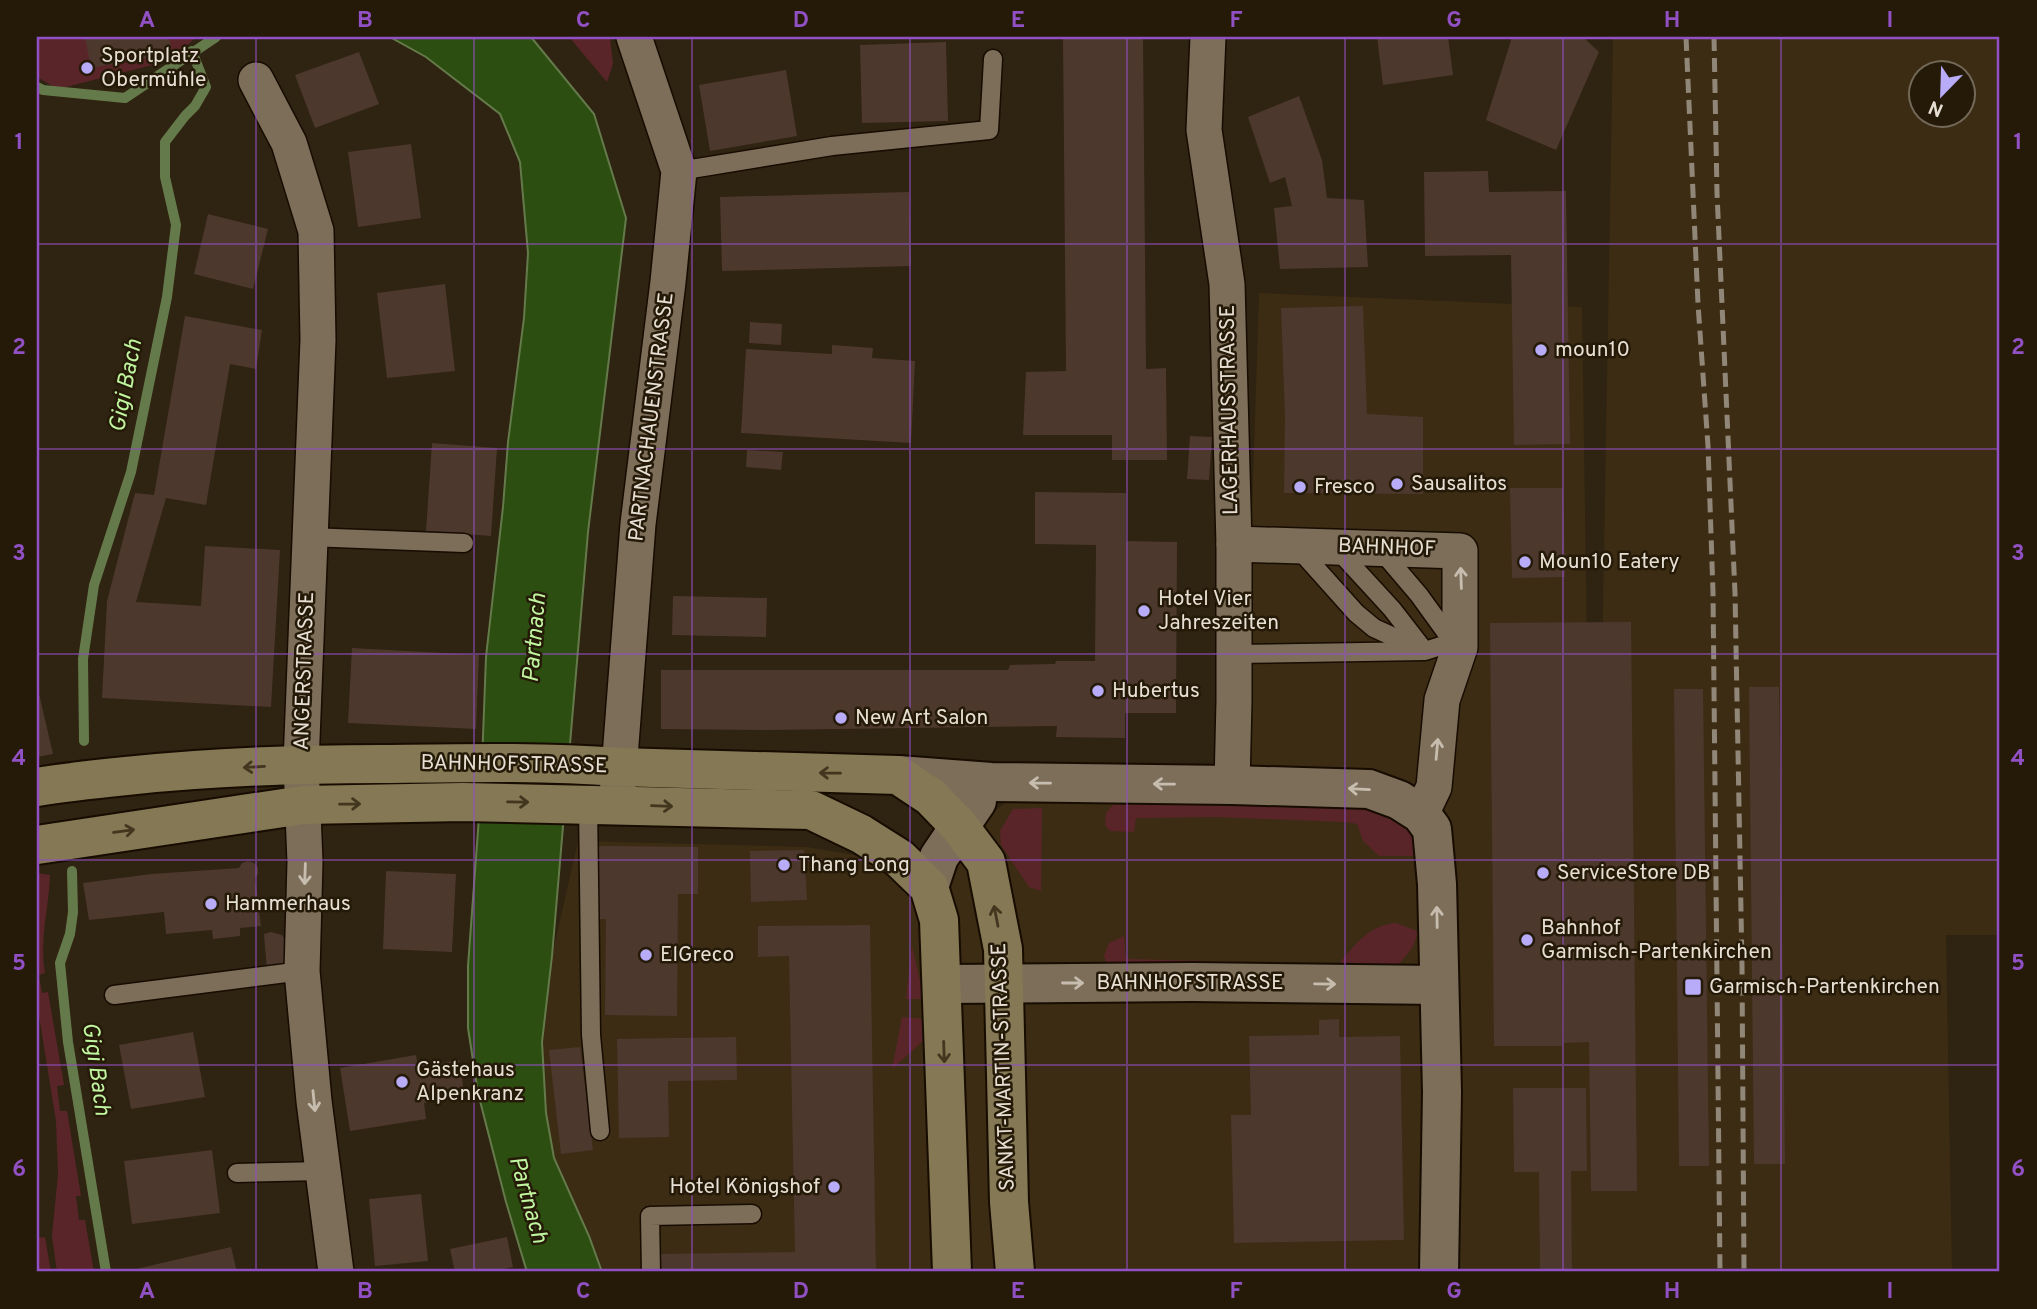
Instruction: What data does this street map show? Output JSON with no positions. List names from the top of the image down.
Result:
{
  "streets": {
    "main road": ["BAHNHOFSTRASSE", "SANKT-MARTIN-STRASSE"],
    "street": [
      "LAGERHAUSSTRASSE",
      "PARTNACHAUENSTRASSE",
      "BAHNHOF",
      "ANGERSTRASSE"
    ]
  },
  "crossings": [
    ["LAGERHAUSSTRASSE", "BAHNHOF"],
    ["LAGERHAUSSTRASSE", "BAHNHOFSTRASSE"],
    ["PARTNACHAUENSTRASSE", "BAHNHOFSTRASSE"],
    ["ANGERSTRASSE", "BAHNHOFSTRASSE"],
    ["BAHNHOFSTRASSE", "SANKT-MARTIN-STRASSE"]
  ],
  "water": ["Gigi Bach", "Partnach"],
  "places": {
    "other": [
      "Sportplatz Obermühle",
      "moun10",
      "Sausalitos",
      "Fresco",
      "Moun10 Eatery",
      "Hotel Vier Jahreszeiten",
      "Hubertus",
      "New Art Salon",
      "Thang Long",
      "ServiceStore DB",
      "Hammerhaus",
      "Bahnhof Garmisch-Partenkirchen",
      "ElGreco",
      "Gästehaus Alpenkranz",
      "Hotel Königshof"
    ],
    "transit": ["Garmisch-Partenkirchen"]
  },
  "north": "bottom left",
  "grid": {
    "columns": [
      "A",
      "B",
      "C",
      "D",
      "E",
      "F",
      "G",
      "H",
      "I"
    ],
    "rows": [
      "1",
      "2",
      "3",
      "4",
      "5",
      "6"
    ]
  }
}
